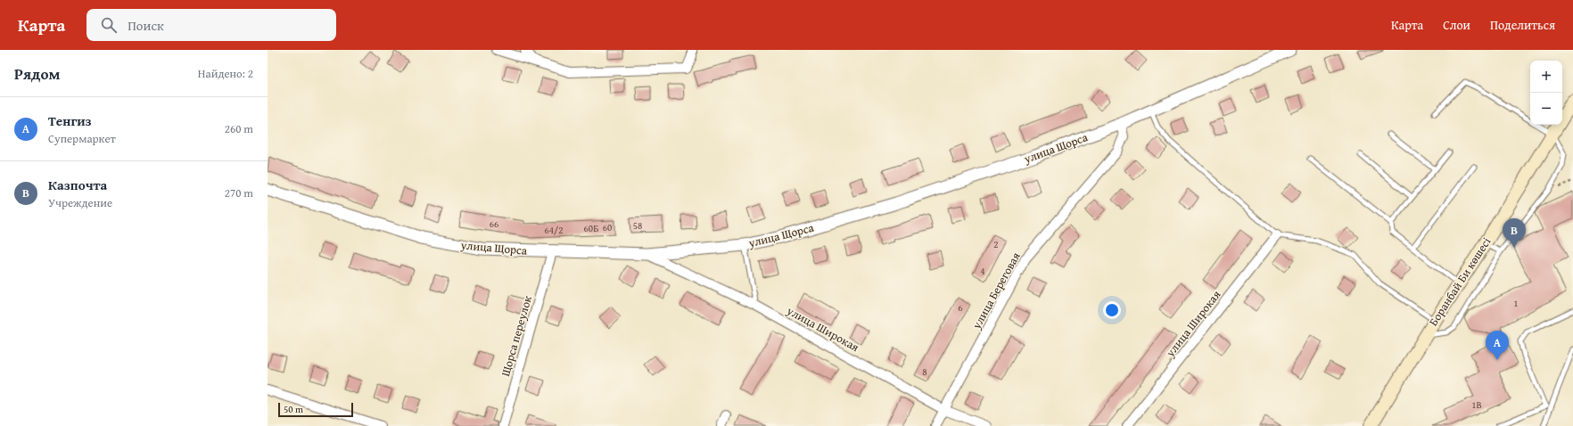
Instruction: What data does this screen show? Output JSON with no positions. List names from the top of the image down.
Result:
{
  "streets": {
    "main road": ["Боранбай Би көшесі"],
    "street": [
      "улица Щорса",
      "улица Береговая",
      "улица Широкая",
      "Щорса переулок"
    ]
  },
  "crossings": [
    ["улица Щорса", "улица Береговая"],
    ["улица Щорса", "улица Широкая"],
    ["улица Щорса", "Щорса переулок"],
    ["улица Береговая", "улица Широкая"]
  ],
  "house_numbers": [
    "66",
    "58",
    "60",
    "60Б",
    "64/2",
    "2",
    "4",
    "1",
    "6",
    "8",
    "1В"
  ],
  "scale_bar": "50 m",
  "page": {
    "header": "Карта",
    "search": "Поиск",
    "nav": ["Карта", "Слои", "Поделиться"],
    "heading": ["Рядом", "Найдено: 2"],
    "map_buttons": ["+", "−"],
    "list": [
      {
        "mark": "A",
        "name": "Тенгиз",
        "note": "Супермаркет",
        "value": "260 m"
      },
      {
        "mark": "B",
        "name": "Казпочта",
        "note": "Учреждение",
        "value": "270 m"
      }
    ],
    "pins": ["B", "A"],
    "scale": "50 m"
  }
}
